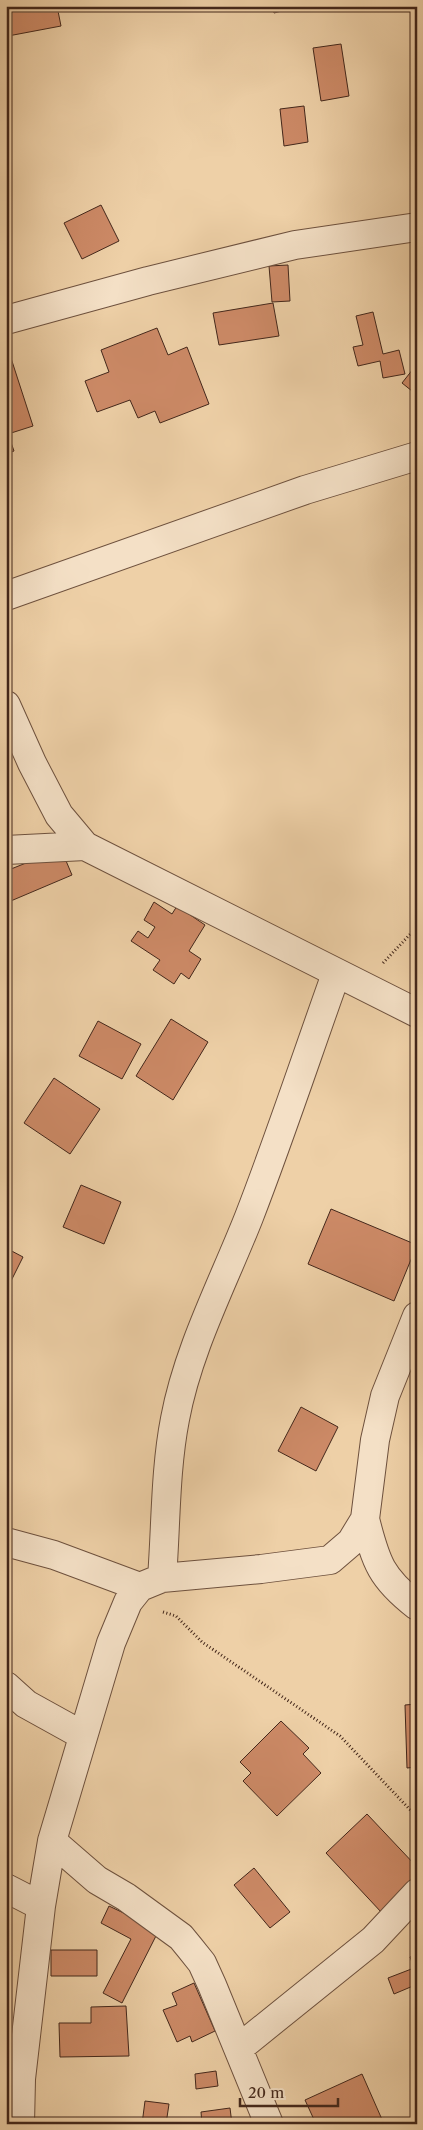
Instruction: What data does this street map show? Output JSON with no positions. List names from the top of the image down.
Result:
{
  "scale_bar": "20 m"
}
